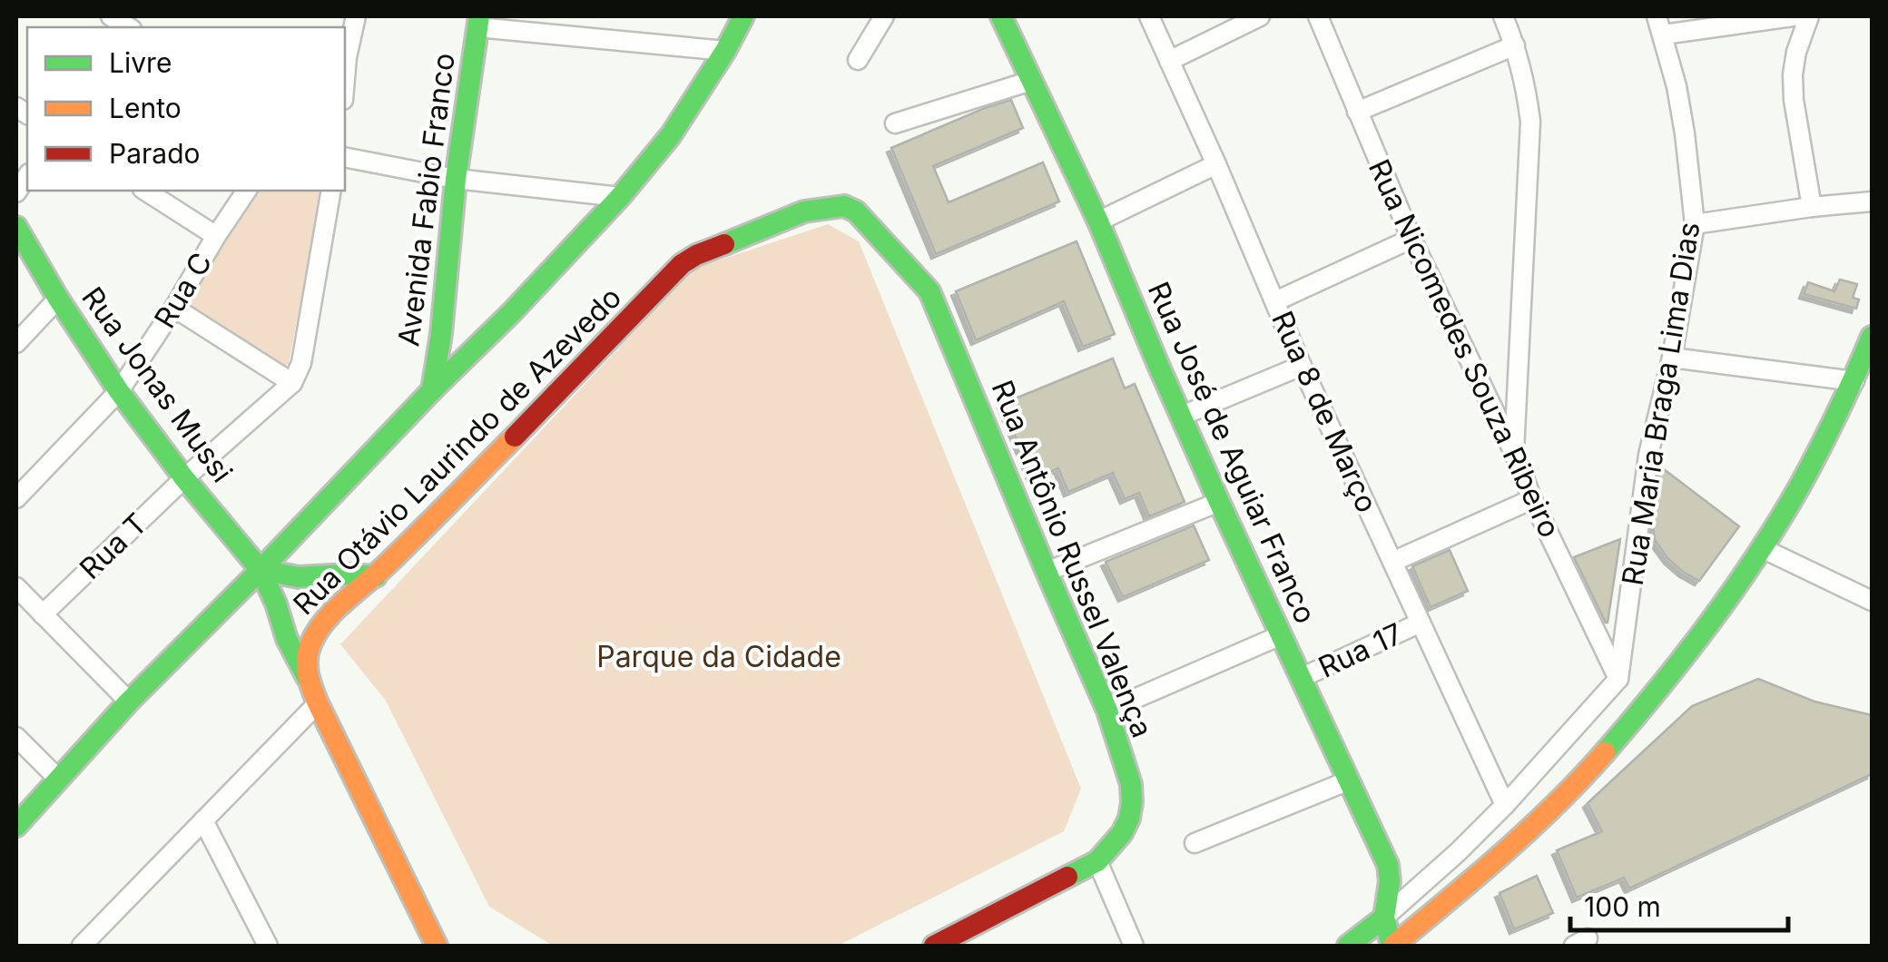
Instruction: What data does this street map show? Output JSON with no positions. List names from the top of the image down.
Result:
{
  "streets": {
    "main road": [
      "Avenida Fabio Franco",
      "Rua Jonas Mussi",
      "Rua Otávio Laurindo de Azevedo",
      "Rua José de Aguiar Franco",
      "Rua Antônio Russel Valença"
    ],
    "street": [
      "Rua C",
      "Rua Nicomedes Souza Ribeiro",
      "Rua Maria Braga Lima Dias",
      "Rua 8 de Março",
      "Rua T",
      "Rua 17"
    ]
  },
  "crossings": [
    ["Rua C", "Rua Jonas Mussi"],
    ["Rua Nicomedes Souza Ribeiro", "Rua Maria Braga Lima Dias"],
    ["Rua Jonas Mussi", "Rua Otávio Laurindo de Azevedo"],
    ["Rua Jonas Mussi", "Rua T"],
    ["Rua 8 de Março", "Rua 17"],
    ["Rua Otávio Laurindo de Azevedo", "Rua Antônio Russel Valença"],
    ["Rua José de Aguiar Franco", "Rua 17"]
  ],
  "parks": ["Parque da Cidade"],
  "legend": ["Livre", "Lento", "Parado"],
  "scale_bar": "100 m"
}
